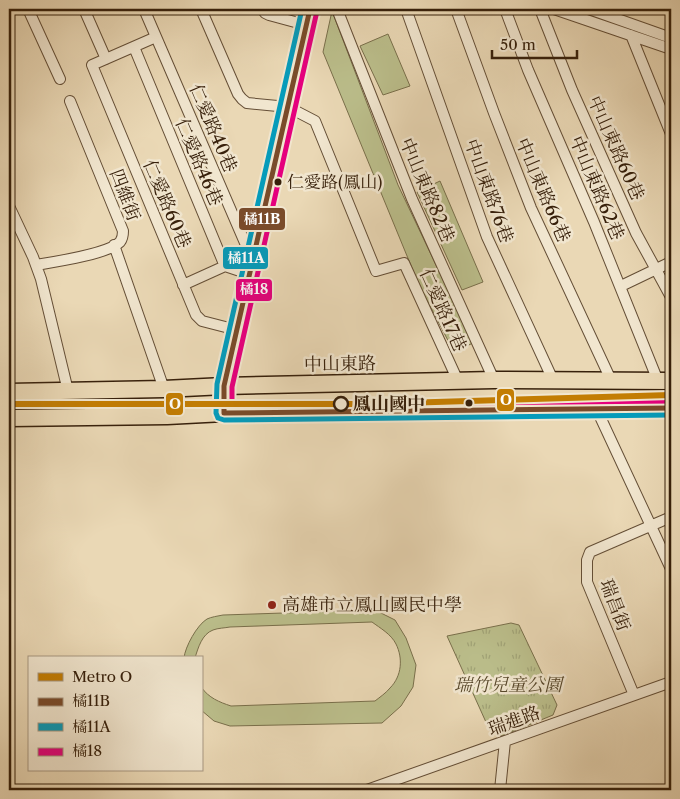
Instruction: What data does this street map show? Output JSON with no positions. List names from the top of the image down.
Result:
{
  "streets": {
    "main road": ["中山東路"],
    "street": [
      "仁愛路40巷",
      "中山東路60巷",
      "仁愛路46巷",
      "中山東路62巷",
      "中山東路82巷",
      "中山東路66巷",
      "中山東路76巷",
      "四維街",
      "仁愛路60巷",
      "仁愛路17巷",
      "瑞昌街",
      "瑞進路"
    ]
  },
  "crossings": [
    ["中山東路62巷", "中山東路"],
    ["中山東路82巷", "中山東路"],
    ["中山東路66巷", "中山東路"],
    ["中山東路76巷", "中山東路"],
    ["仁愛路17巷", "中山東路"],
    ["瑞昌街", "瑞進路"]
  ],
  "parks": ["瑞竹兒童公園"],
  "places": ["仁愛路(鳳山)", "鳳山國中", "高雄市立鳳山國民中學"],
  "lines": [
    "transit line 橘11B",
    "transit line 橘11A",
    "transit line 橘18",
    "metro line O"
  ],
  "legend": [
    "Metro O",
    "橘11B",
    "橘11A",
    "橘18"
  ],
  "scale_bar": "50 m"
}
